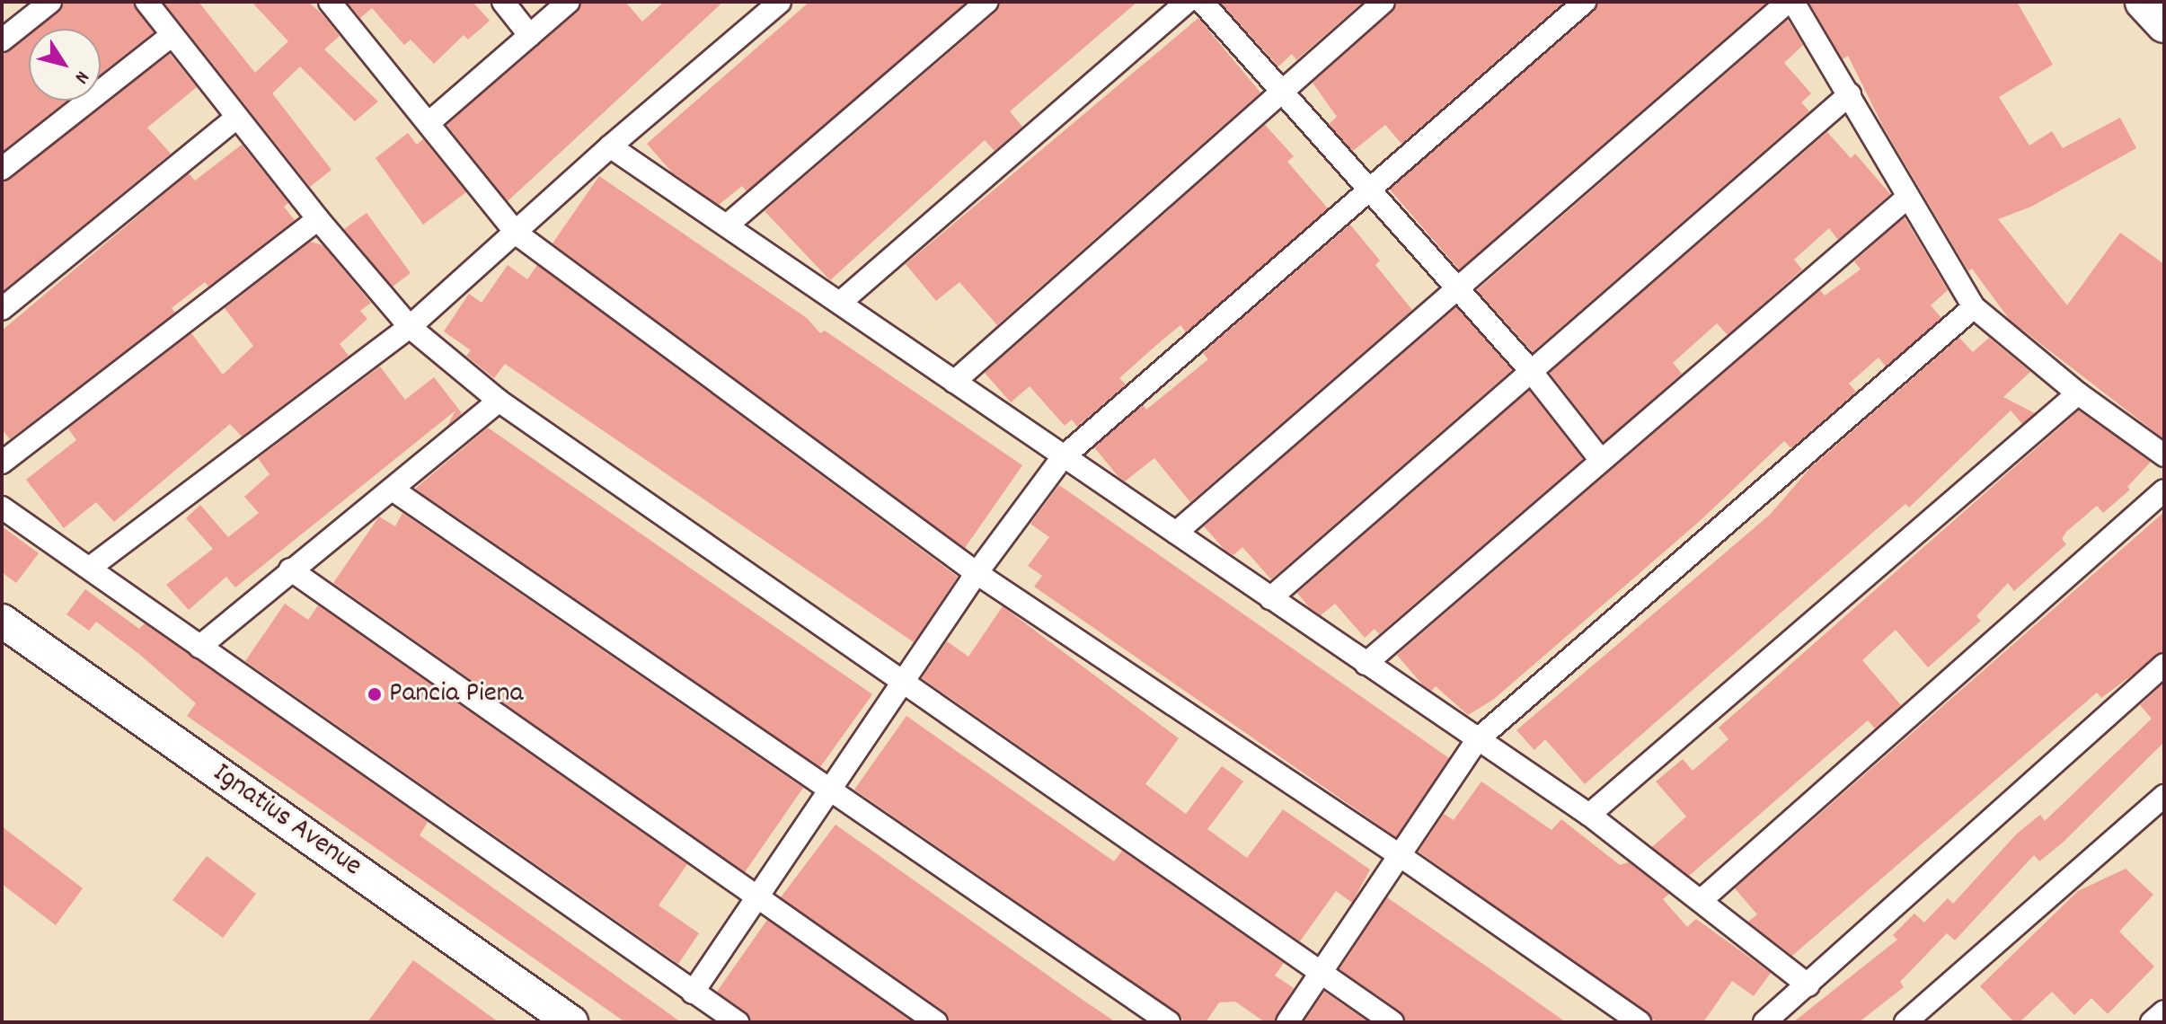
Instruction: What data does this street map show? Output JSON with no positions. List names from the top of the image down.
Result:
{
  "streets": {
    "street": ["Ignatius Avenue"]
  },
  "places": ["Pancia Piena"],
  "north": "bottom right"
}
